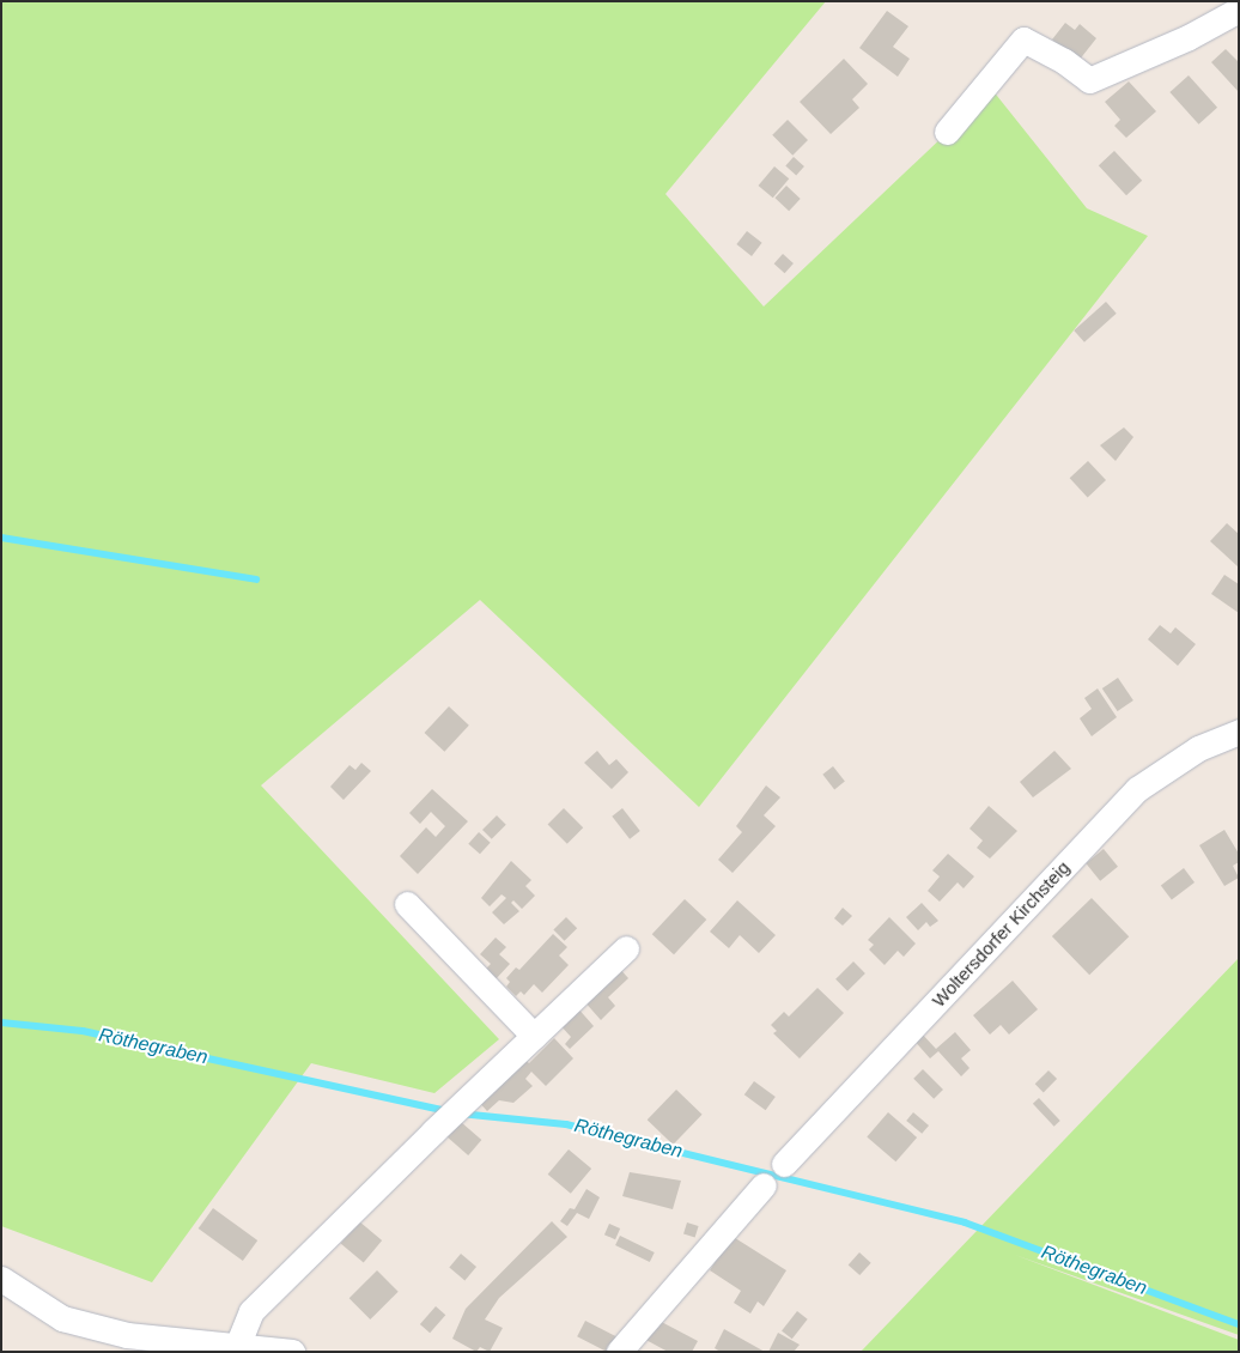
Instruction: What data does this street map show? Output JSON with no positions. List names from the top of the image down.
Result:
{
  "streets": {
    "street": ["Woltersdorfer Kirchsteig"]
  },
  "water": ["Röthegraben"]
}
